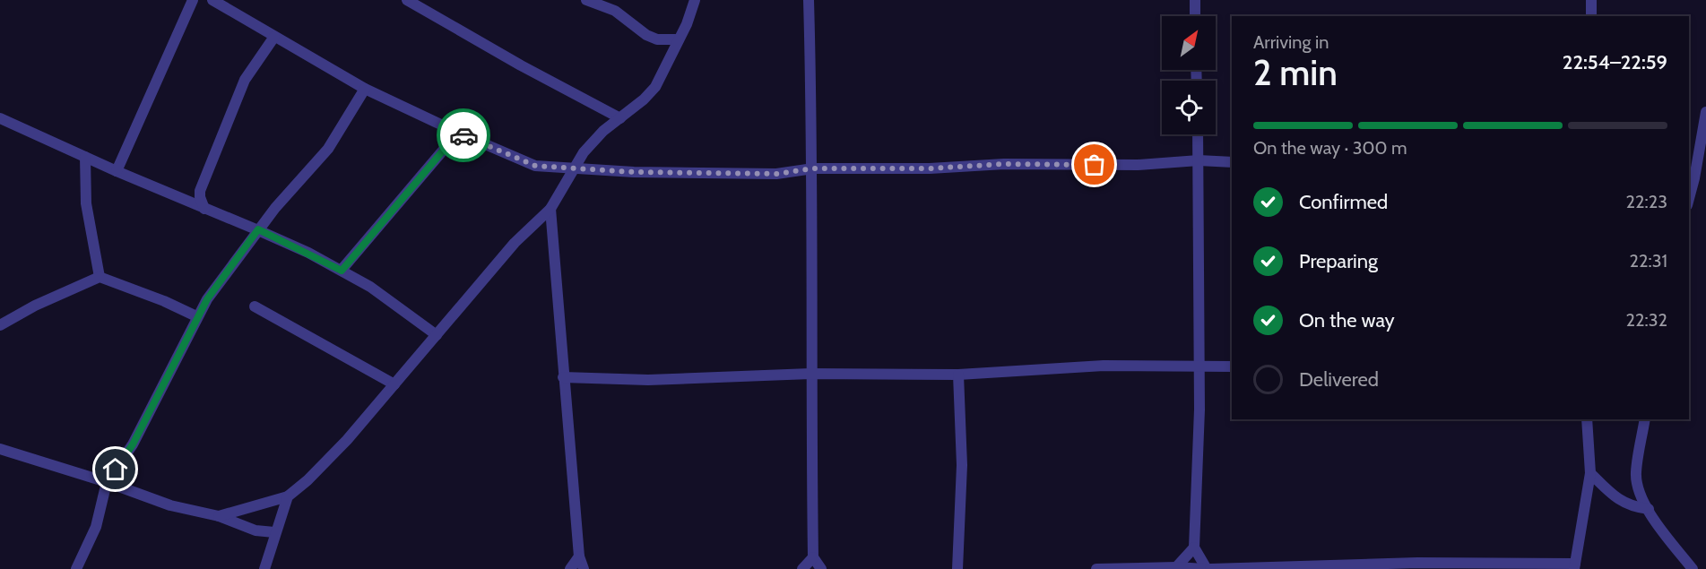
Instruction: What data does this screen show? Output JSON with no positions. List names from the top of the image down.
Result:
{
  "north": "top right",
  "page": {
    "heading": ["2 min", "Arriving in", "22:54–22:59"],
    "bar": "On the way · 300 m",
    "list": [
      ["Confirmed", "22:23"],
      ["Preparing", "22:31"],
      ["On the way", "22:32"],
      "Delivered"
    ]
  }
}
